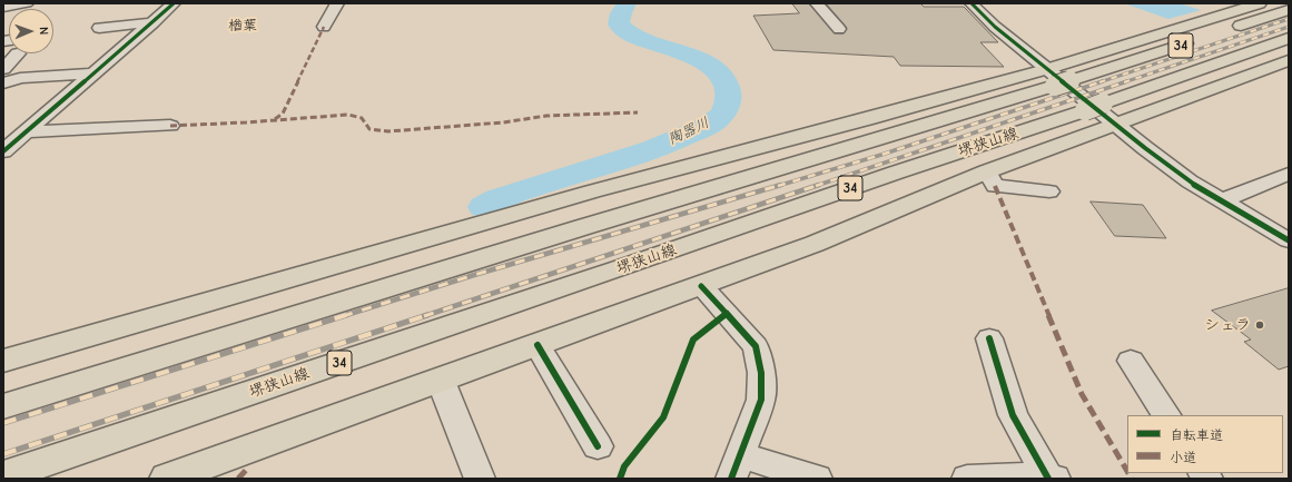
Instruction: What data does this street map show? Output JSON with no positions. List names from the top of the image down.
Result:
{
  "streets": {
    "main road": ["34", "堺狭山線"]
  },
  "districts": ["楢葉"],
  "water": ["陶器川"],
  "places": ["シェラ"],
  "legend": ["自転車道", "小道"],
  "north": "right"
}
